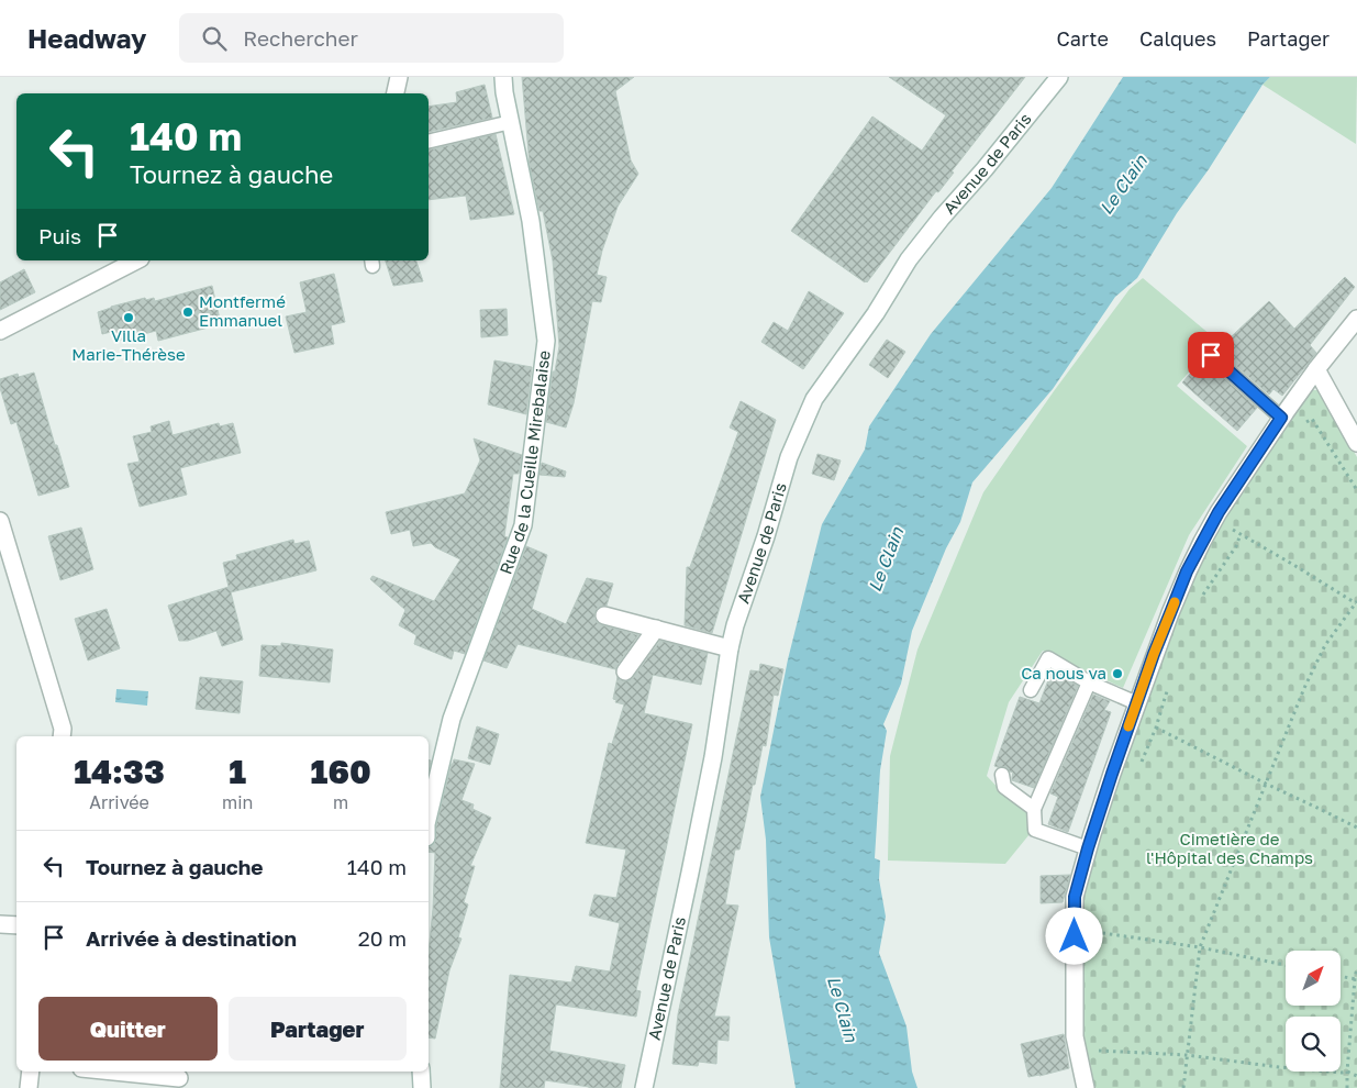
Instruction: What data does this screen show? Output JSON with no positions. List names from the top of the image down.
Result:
{
  "streets": {
    "street": ["Avenue de Paris", "Rue de la Cueille Mirebalaise"]
  },
  "water": ["Le Clain"],
  "parks": ["Cimetière de l'Hôpital des Champs"],
  "places": ["Montfermé Emmanuel", "Villa Marie-Thérèse", "Ca nous va"],
  "north": "top right",
  "page": {
    "header": "Headway",
    "search": "Rechercher",
    "nav": ["Carte", "Calques", "Partager"],
    "turn": ["140 m", "Tournez à gauche"],
    "then": "Puis",
    "eta": [
      "14:33",
      "Arrivée",
      "1",
      "min",
      "160",
      "m"
    ],
    "list": [
      {
        "name": "Tournez à gauche",
        "value": "140 m"
      },
      {
        "name": "Arrivée à destination",
        "value": "20 m"
      }
    ],
    "buttons": ["Quitter", "Partager"]
  }
}
